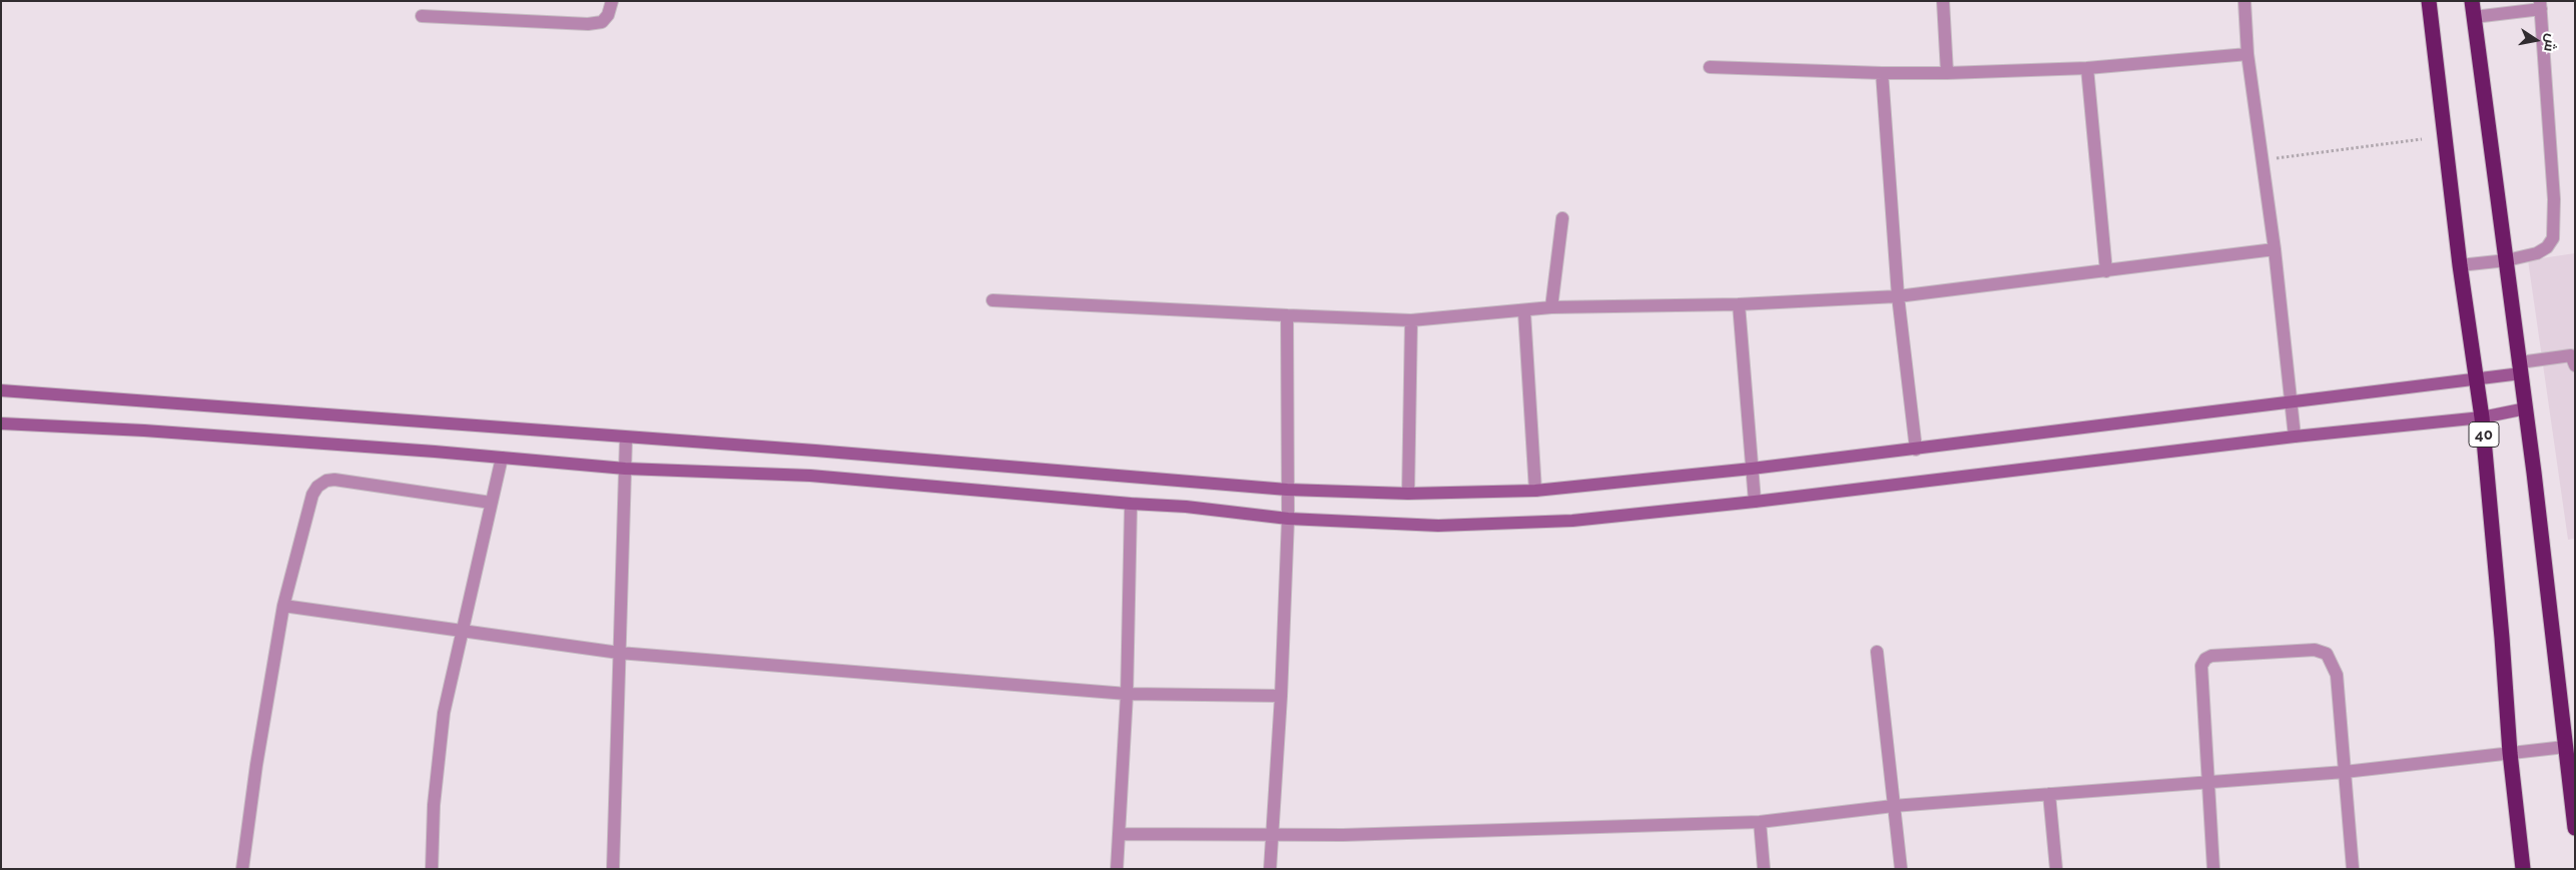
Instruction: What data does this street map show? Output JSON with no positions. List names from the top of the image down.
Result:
{
  "streets": {
    "highway": ["40"]
  },
  "north": "right"
}
